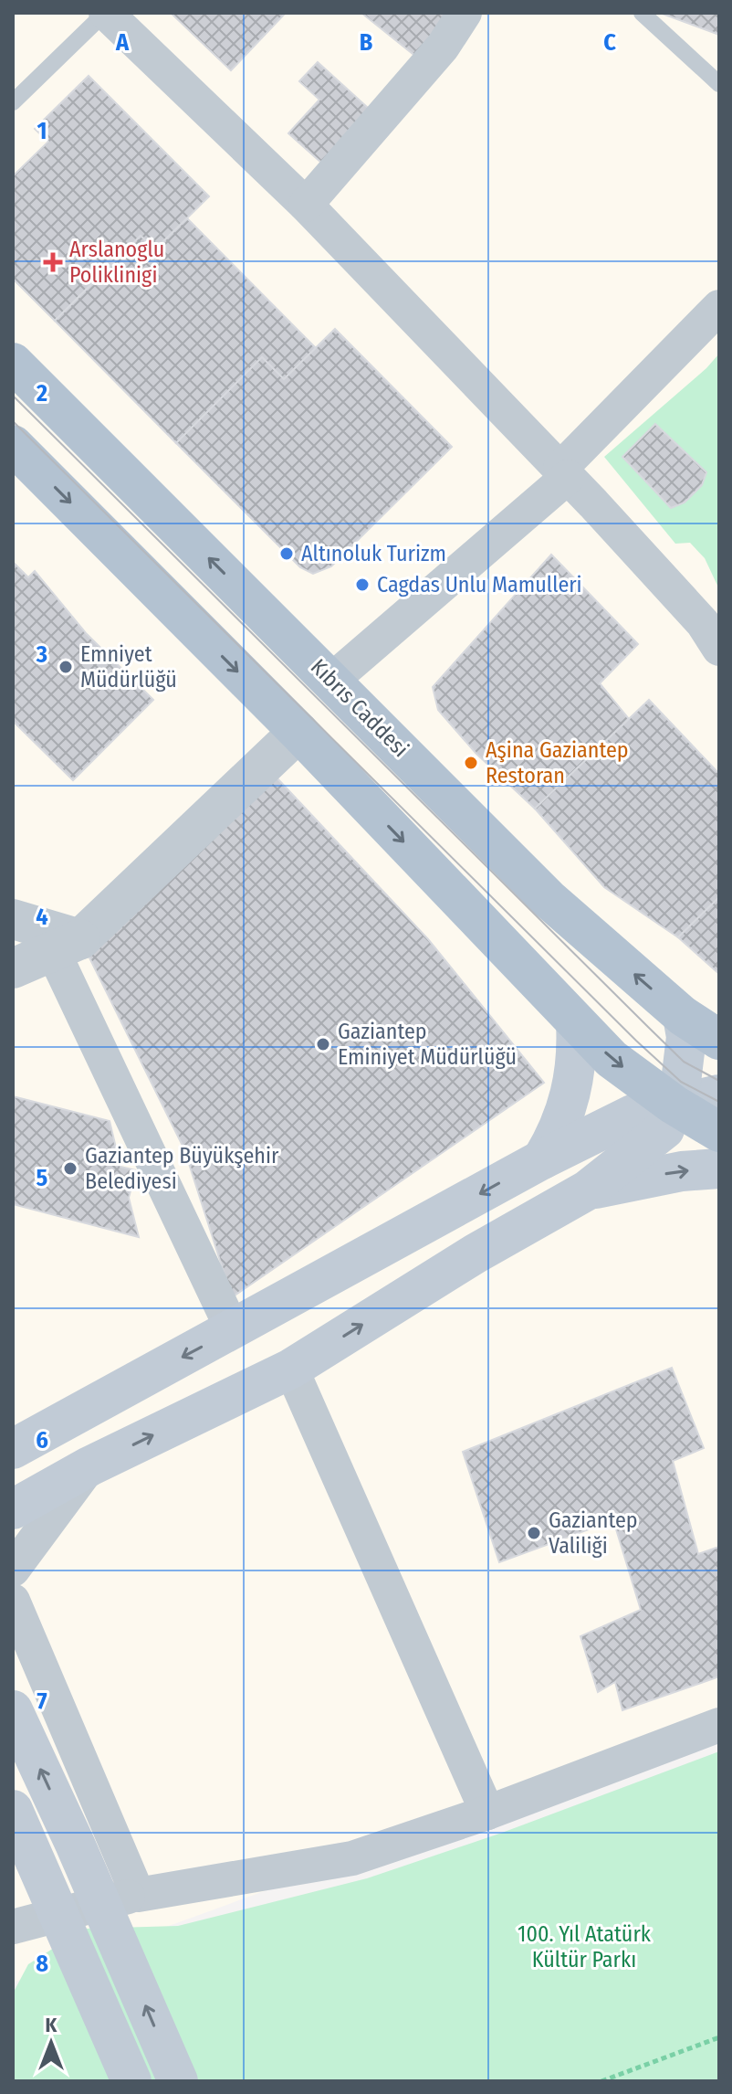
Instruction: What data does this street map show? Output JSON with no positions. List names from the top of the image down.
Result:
{
  "streets": {
    "main road": ["Kıbrıs Caddesi"]
  },
  "parks": ["100. Yıl Atatürk Kültür Parkı"],
  "places": {
    "health": ["Arslanoglu Poliklinigi"],
    "other": [
      "Altınoluk Turizm",
      "Cagdas Unlu Mamulleri",
      "Emniyet Müdürlüğü",
      "Aşina Gaziantep Restoran",
      "Gaziantep Eminiyet Müdürlüğü",
      "Gaziantep Büyükşehir Belediyesi",
      "Gaziantep Valiliği"
    ]
  },
  "north": "top",
  "grid": {
    "columns": ["A", "B", "C"],
    "rows": [
      "1",
      "2",
      "3",
      "4",
      "5",
      "6",
      "7",
      "8"
    ]
  }
}
